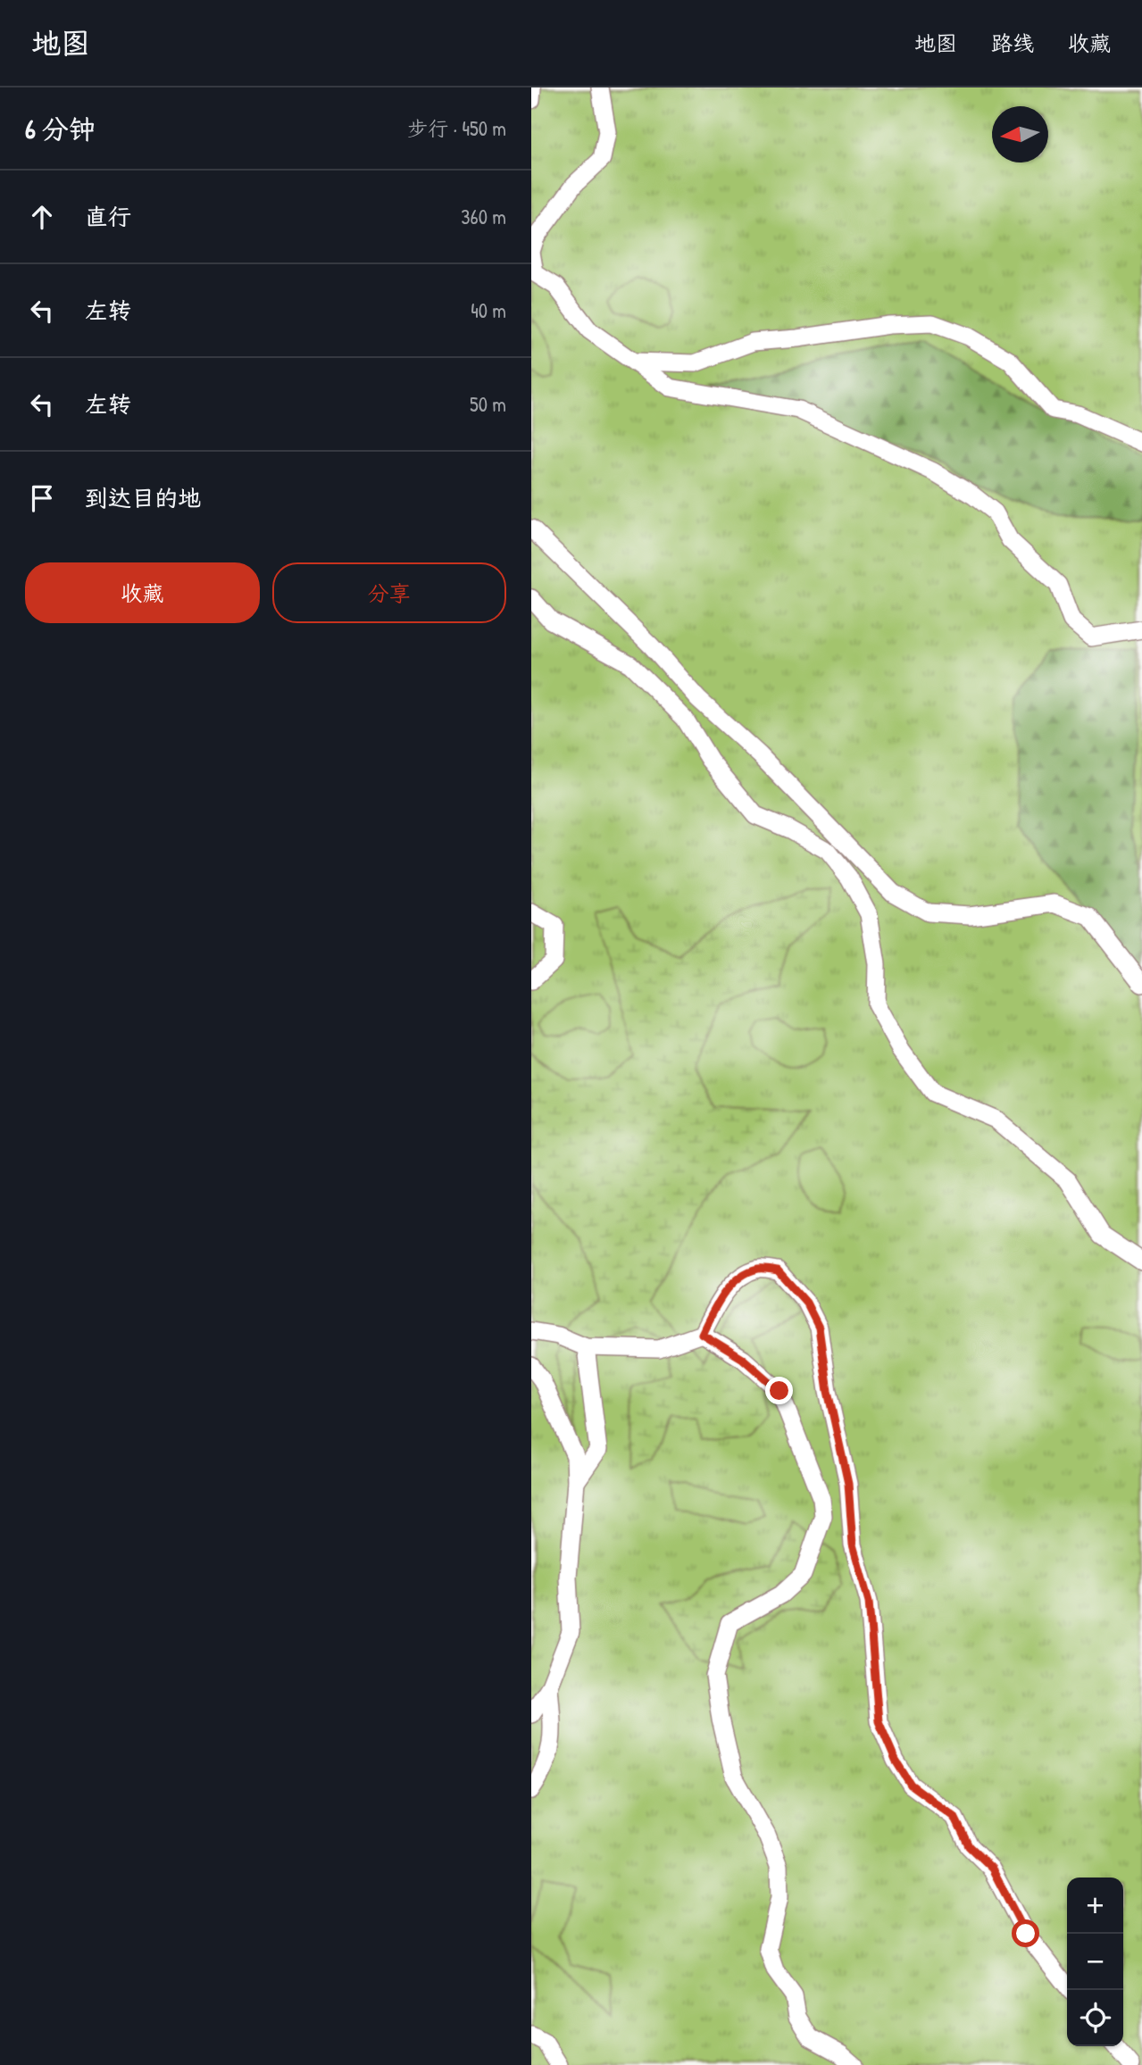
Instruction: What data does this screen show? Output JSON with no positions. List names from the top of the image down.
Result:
{
  "north": "left",
  "page": {
    "header": "地图",
    "nav": ["地图", "路线", "收藏"],
    "heading": ["6 分钟", "步行 · 450 m"],
    "list": [
      ["直行", "360 m"],
      ["左转", "40 m"],
      ["左转", "50 m"],
      "到达目的地"
    ],
    "buttons": ["收藏", "分享"],
    "map_buttons": ["+", "−"]
  }
}
